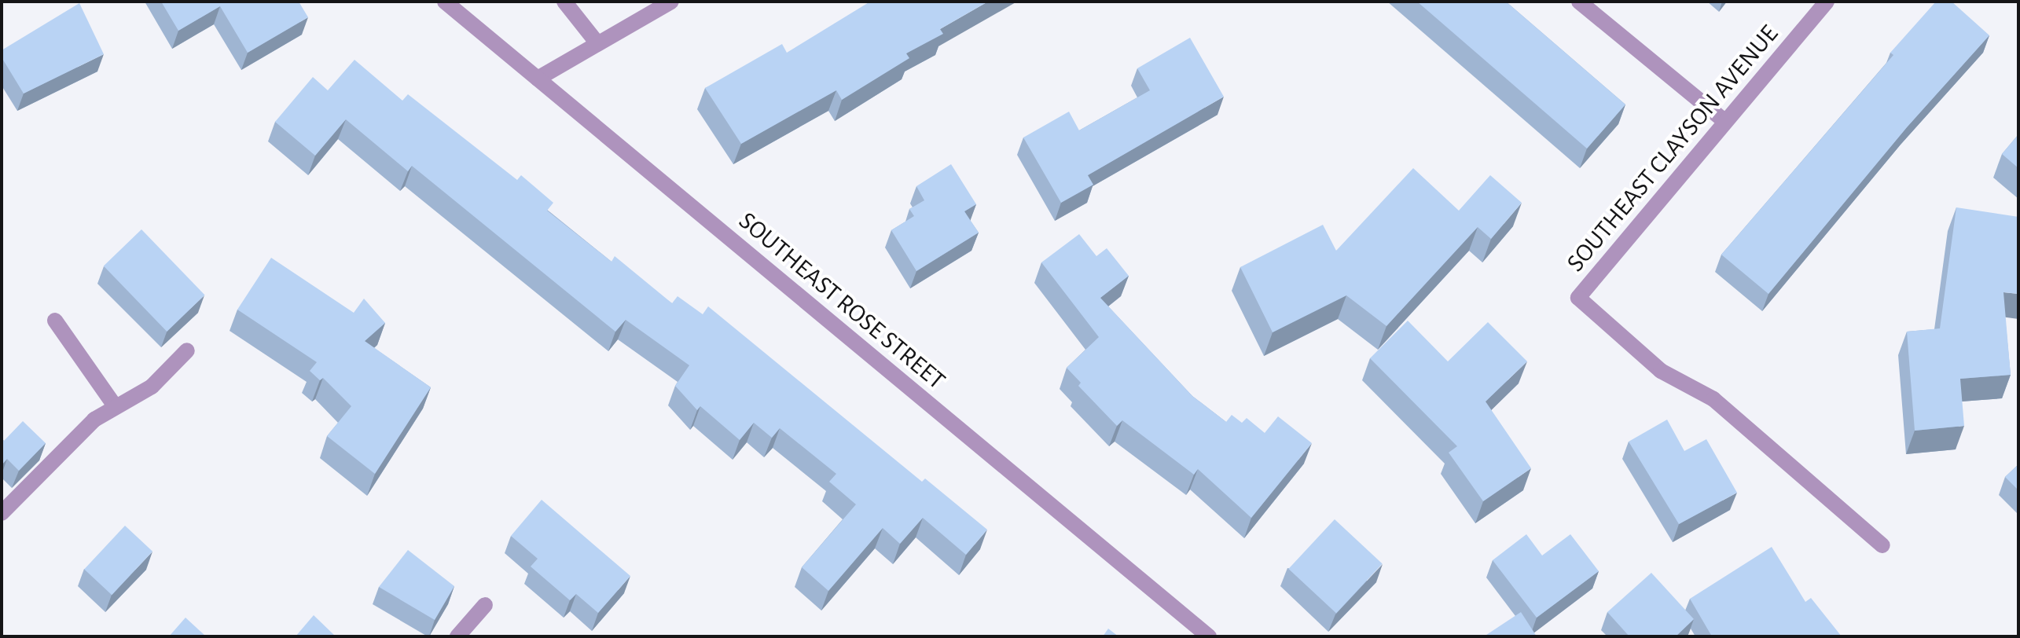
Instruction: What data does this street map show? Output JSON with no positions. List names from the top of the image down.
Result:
{
  "streets": {
    "street": ["SOUTHEAST CLAYSON AVENUE", "SOUTHEAST ROSE STREET"]
  }
}
